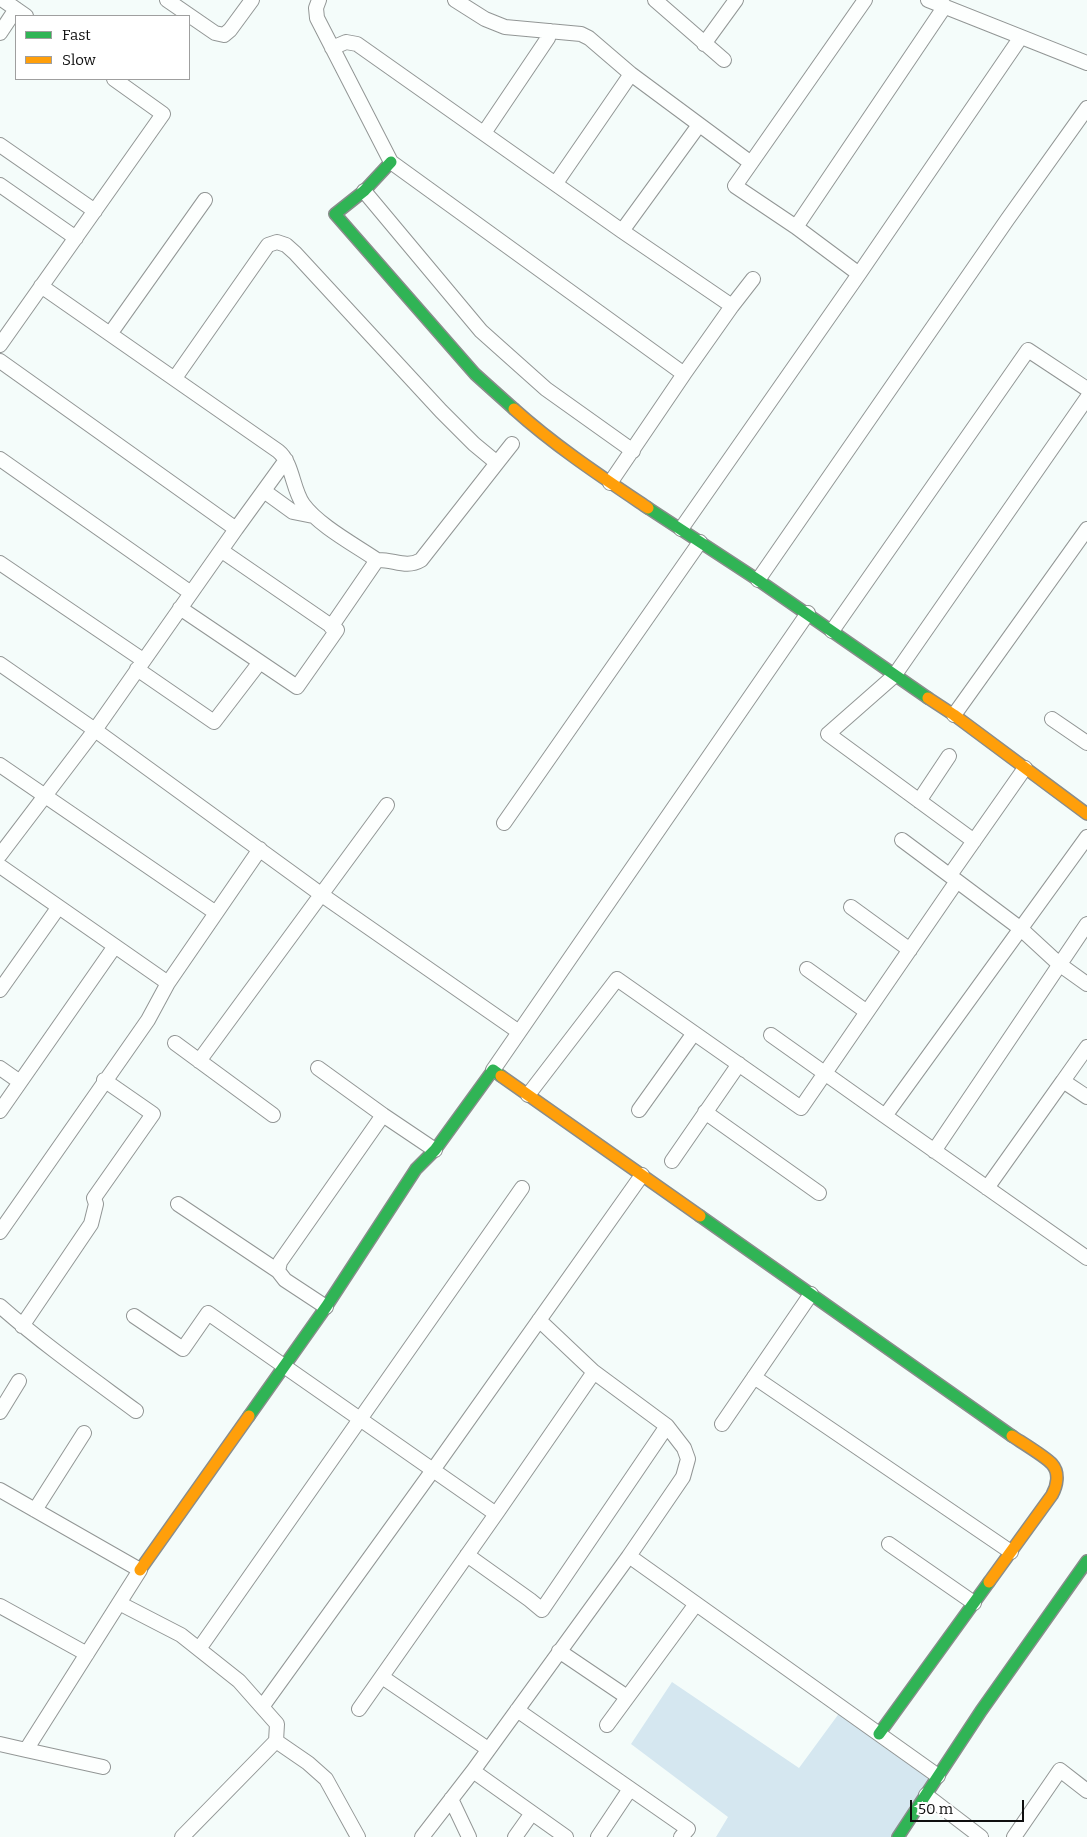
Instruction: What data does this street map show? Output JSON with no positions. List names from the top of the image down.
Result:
{
  "legend": ["Fast", "Slow"],
  "scale_bar": "50 m"
}
